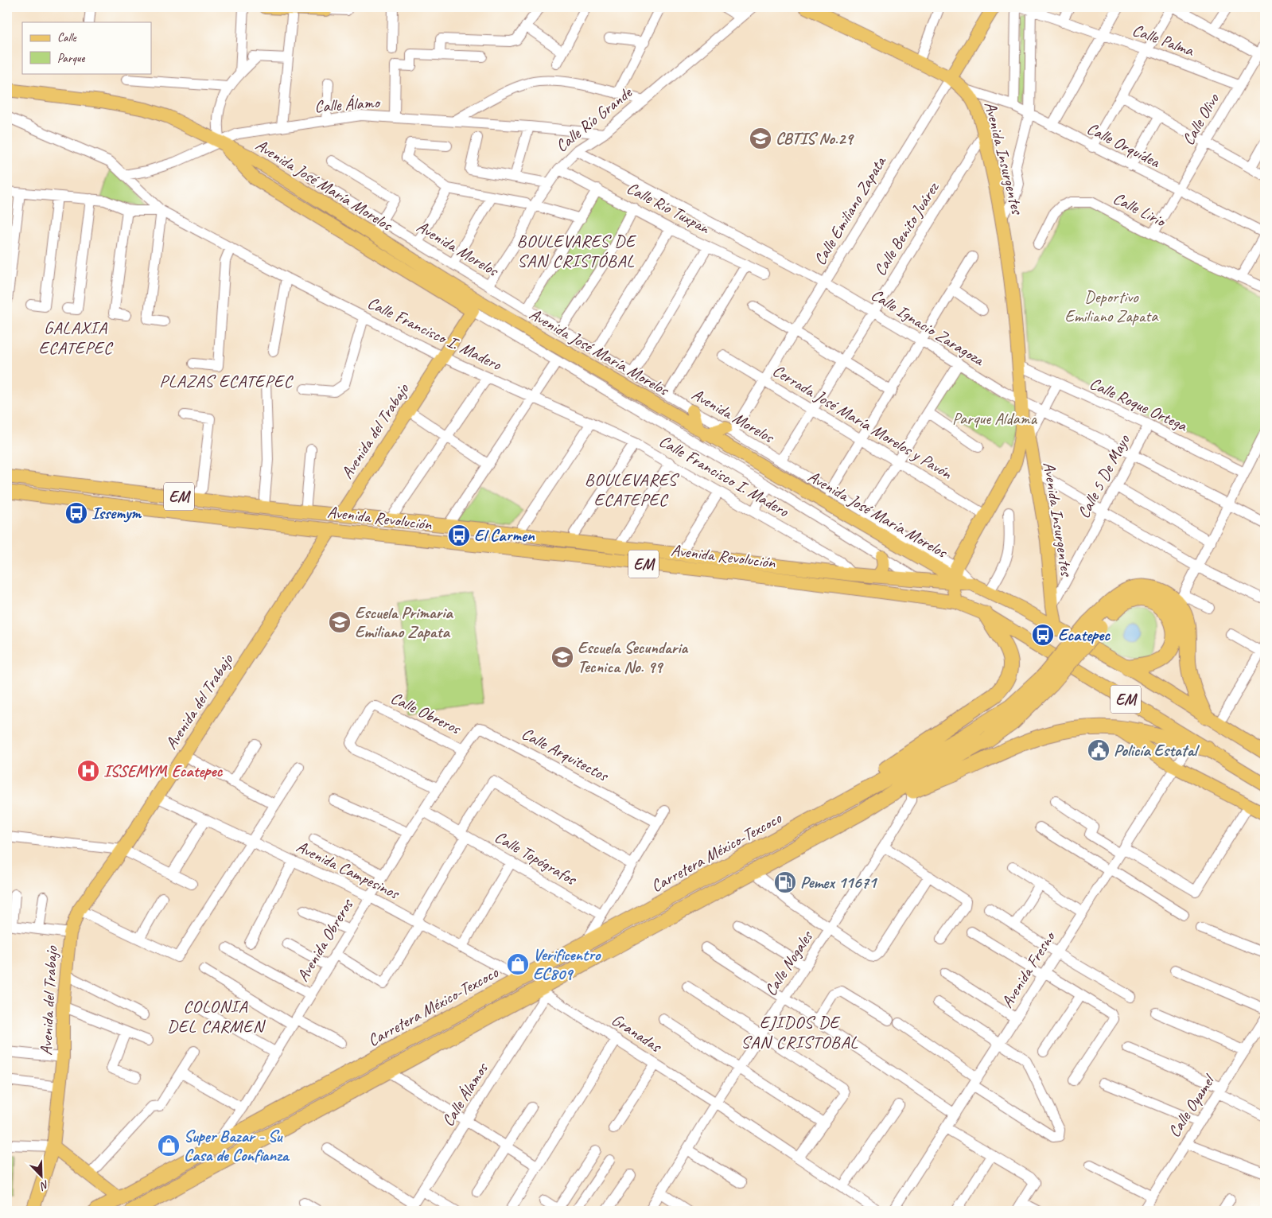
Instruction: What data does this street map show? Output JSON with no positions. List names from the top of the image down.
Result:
{
  "streets": {
    "highway": ["Carretera México-Texcoco"],
    "main road": [
      "Avenida Insurgentes",
      "Avenida José María Morelos",
      "Calle Emiliano Zapata",
      "Avenida del Trabajo",
      "EM",
      "Avenida Revolución"
    ],
    "street": [
      "Calle Palma",
      "Calle Álamo",
      "Calle Río Grande",
      "Calle Olivo",
      "Calle Orquídea",
      "Calle Río Tuxpan",
      "Calle Lirio",
      "Calle Benito Juárez",
      "Avenida Morelos",
      "Calle Ignacio Zaragoza",
      "Calle Francisco I. Madero",
      "Calle Roque Ortega",
      "Cerrada José María Morelos y Pavón",
      "Calle 5 De Mayo",
      "Calle Obreros",
      "Calle Arquitectos",
      "Calle Topógrafos",
      "Avenida Campesinos",
      "Avenida Obreros",
      "Calle Nogales",
      "Avenida Fresno",
      "Granadas",
      "Calle Álamos",
      "Calle Oyamel"
    ]
  },
  "crossings": [
    ["Calle Palma", "Calle Olivo"],
    ["Calle Álamo", "Calle Río Grande"],
    ["Calle Álamo", "Avenida José María Morelos"],
    ["Calle Álamo", "Calle Francisco I. Madero"],
    ["Calle Río Grande", "Calle Río Tuxpan"],
    ["Calle Río Grande", "Avenida Morelos"],
    ["Calle Río Grande", "Calle Ignacio Zaragoza"],
    ["Calle Olivo", "Calle Orquídea"],
    ["Calle Olivo", "Calle Lirio"],
    ["Calle Orquídea", "Avenida Insurgentes"],
    ["Avenida Insurgentes", "Avenida José María Morelos"],
    ["Avenida Insurgentes", "Calle Emiliano Zapata"],
    ["Avenida Insurgentes", "Calle Benito Juárez"],
    ["Avenida Insurgentes", "Avenida Morelos"],
    ["Avenida Insurgentes", "Calle Ignacio Zaragoza"],
    ["Avenida Insurgentes", "Calle Roque Ortega"],
    ["Avenida Insurgentes", "Cerrada José María Morelos y Pavón"],
    ["Avenida Insurgentes", "Calle 5 De Mayo"],
    ["Avenida Insurgentes", "EM"],
    ["Avenida Insurgentes", "Avenida Revolución"],
    ["Avenida José María Morelos", "Avenida Morelos"],
    ["Avenida José María Morelos", "Avenida del Trabajo"],
    ["Avenida José María Morelos", "EM"],
    ["Avenida José María Morelos", "Avenida Revolución"],
    ["Calle Emiliano Zapata", "Avenida Morelos"],
    ["Calle Emiliano Zapata", "Calle Ignacio Zaragoza"],
    ["Calle Emiliano Zapata", "Cerrada José María Morelos y Pavón"],
    ["Calle Benito Juárez", "Avenida Morelos"],
    ["Calle Benito Juárez", "Calle Ignacio Zaragoza"],
    ["Calle Benito Juárez", "Cerrada José María Morelos y Pavón"],
    ["Avenida Morelos", "Avenida Revolución"],
    ["Calle Ignacio Zaragoza", "Calle 5 De Mayo"],
    ["Calle Francisco I. Madero", "Avenida del Trabajo"],
    ["Calle Francisco I. Madero", "Avenida Revolución"],
    ["Calle Roque Ortega", "Calle 5 De Mayo"],
    ["Avenida del Trabajo", "Avenida Revolución"],
    ["Avenida del Trabajo", "Avenida Campesinos"],
    ["EM", "Avenida Revolución"],
    ["Calle Obreros", "Calle Arquitectos"],
    ["Calle Obreros", "Avenida Obreros"],
    ["Calle Arquitectos", "Avenida Obreros"],
    ["Carretera México-Texcoco", "Avenida Campesinos"],
    ["Carretera México-Texcoco", "Avenida Obreros"],
    ["Carretera México-Texcoco", "Granadas"],
    ["Carretera México-Texcoco", "Calle Álamos"],
    ["Calle Topógrafos", "Avenida Obreros"],
    ["Avenida Campesinos", "Avenida Obreros"],
    ["Calle Nogales", "Granadas"],
    ["Granadas", "Calle Álamos"]
  ],
  "districts": [
    "BOULEVARES DE SAN CRISTÓBAL",
    "GALAXIA ECATEPEC",
    "PLAZAS ECATEPEC",
    "BOULEVARES ECATEPEC",
    "COLONIA DEL CARMEN",
    "EJIDOS DE SAN CRISTOBAL"
  ],
  "parks": ["Deportivo Emiliano Zapata", "Parque Aldama"],
  "places": {
    "school or university": ["CBTIS No.29", "Escuela Primaria Emiliano Zapata", "Escuela Secundaria Tecnica No. 99"],
    "bus stop": ["Issemym", "El Carmen", "Ecatepec"],
    "public building": ["Policía Estatal"],
    "hospital": ["ISSEMYM Ecatepec"],
    "fuel station": ["Pemex 11671"],
    "shop": ["Verificentro EC809", "Super Bazar - Su Casa de Confianza"]
  },
  "legend": ["Calle", "Parque"],
  "north": "bottom right"
}
